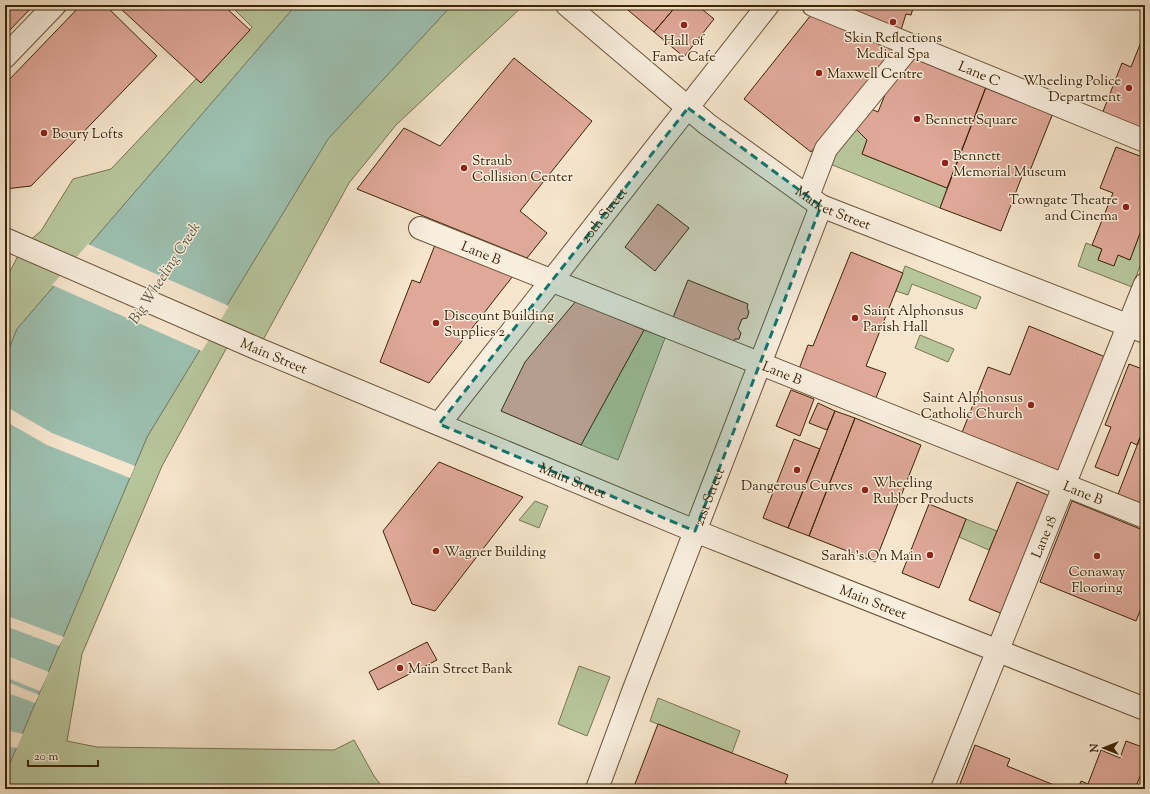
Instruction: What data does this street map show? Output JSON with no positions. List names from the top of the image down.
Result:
{
  "streets": {
    "street": [
      "Lane C",
      "Market Street",
      "20th Street",
      "Lane B",
      "Main Street",
      "21st Street",
      "Lane 18"
    ]
  },
  "crossings": [
    ["Lane C", "21st Street"],
    ["Market Street", "20th Street"],
    ["Market Street", "21st Street"],
    ["Market Street", "Lane 18"],
    ["20th Street", "Lane B"],
    ["20th Street", "Main Street"],
    ["Lane B", "21st Street"],
    ["Lane B", "Lane 18"],
    ["Main Street", "21st Street"],
    ["Main Street", "Lane 18"]
  ],
  "water": ["Big Wheeling Creek"],
  "places": [
    "Skin Reflections Medical Spa",
    "Hall of Fame Cafe",
    "Maxwell Centre",
    "Wheeling Police Department",
    "Bennett Square",
    "Boury Lofts",
    "Bennett Memorial Museum",
    "Straub Collision Center",
    "Towngate Theatre and Cinema",
    "Saint Alphonsus Parish Hall",
    "Discount Building Supplies 2",
    "Saint Alphonsus Catholic Church",
    "Dangerous Curves",
    "Wheeling Rubber Products",
    "Wagner Building",
    "Sarah's On Main",
    "Conaway Flooring",
    "Main Street Bank"
  ],
  "scale_bar": "20 m",
  "north": "left"
}
